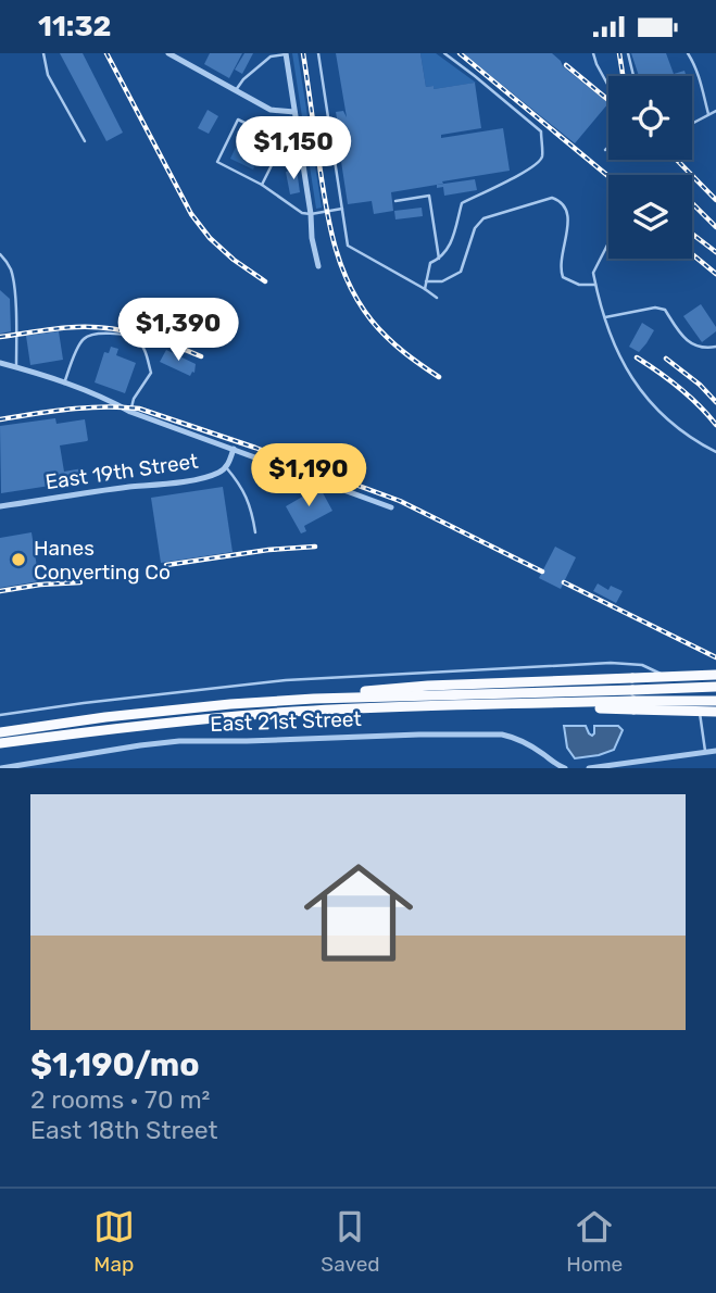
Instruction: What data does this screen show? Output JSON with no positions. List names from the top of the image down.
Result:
{
  "streets": {
    "street": ["East 19th Street", "East 21st Street"]
  },
  "places": ["Hanes Converting Co"],
  "page": {
    "status": "11:32",
    "price": ["$1,150", "$1,390", "$1,190"],
    "list": [
      {
        "name": "$1,190/mo",
        "note": "2 rooms · 70 m² · East 18th Street"
      }
    ],
    "tabs": ["Map", "Saved", "Home"]
  }
}
